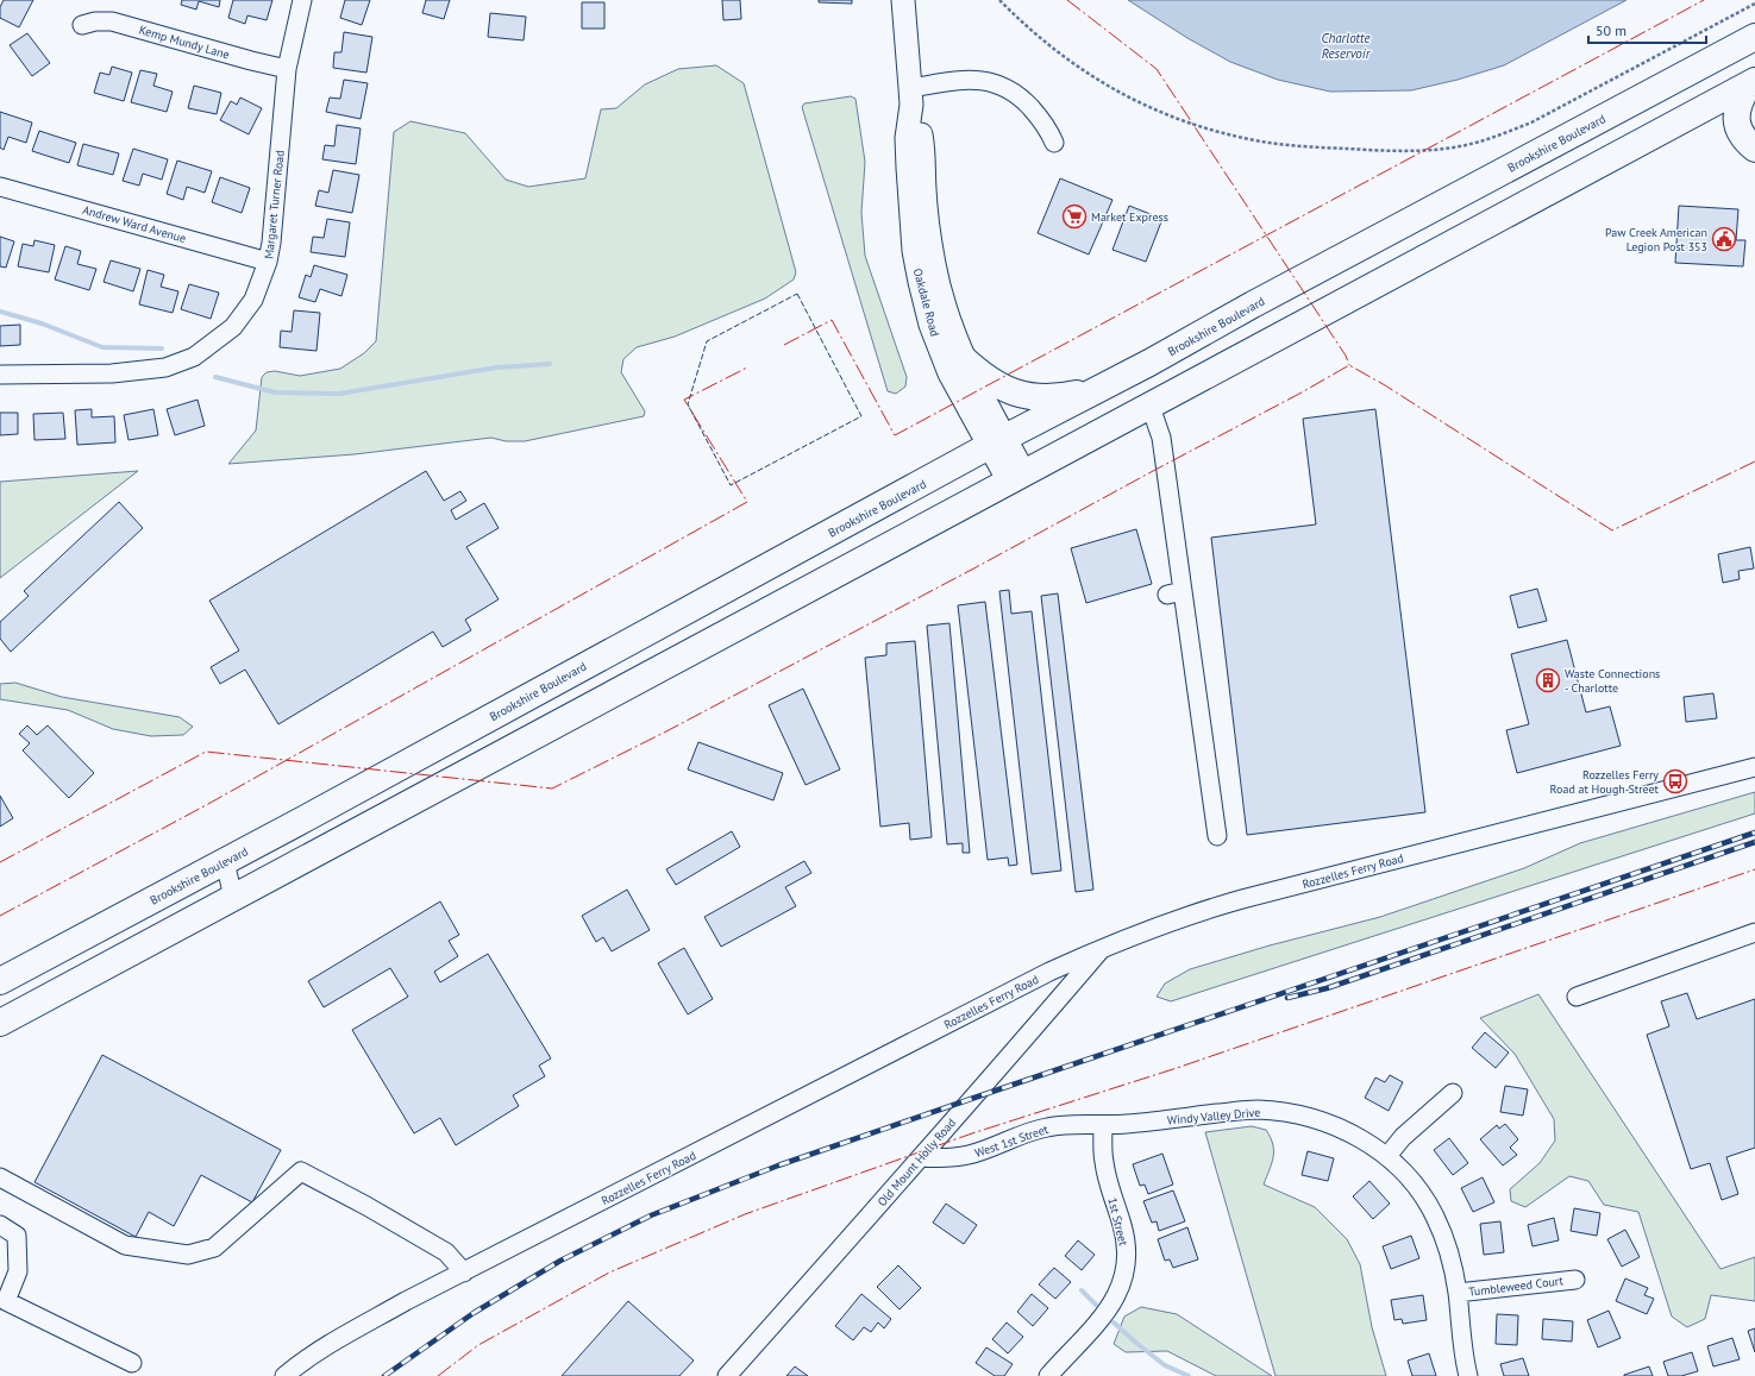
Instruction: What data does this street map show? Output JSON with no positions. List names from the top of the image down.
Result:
{
  "streets": {
    "highway": ["Brookshire Boulevard"],
    "main road": ["Oakdale Road"],
    "street": [
      "Kemp Mundy Lane",
      "Margaret Turner Road",
      "Andrew Ward Avenue",
      "Rozzelles Ferry Road",
      "Windy Valley Drive",
      "West 1st Street",
      "Old Mount Holly Road",
      "1st Street",
      "Tumbleweed Court"
    ]
  },
  "crossings": [
    ["Kemp Mundy Lane", "Margaret Turner Road"],
    ["Brookshire Boulevard", "Oakdale Road"],
    ["Margaret Turner Road", "Andrew Ward Avenue"],
    ["Rozzelles Ferry Road", "Old Mount Holly Road"],
    ["Windy Valley Drive", "West 1st Street"],
    ["Windy Valley Drive", "1st Street"],
    ["Windy Valley Drive", "Tumbleweed Court"],
    ["West 1st Street", "Old Mount Holly Road"],
    ["West 1st Street", "1st Street"]
  ],
  "water": ["Charlotte Reservoir"],
  "places": {
    "supermarket": ["Market Express"],
    "public building": ["Paw Creek American Legion Post 353"],
    "building": ["Waste Connections - Charlotte"],
    "bus stop": ["Rozzelles Ferry Road at Hough Street"]
  },
  "scale_bar": "50 m"
}
